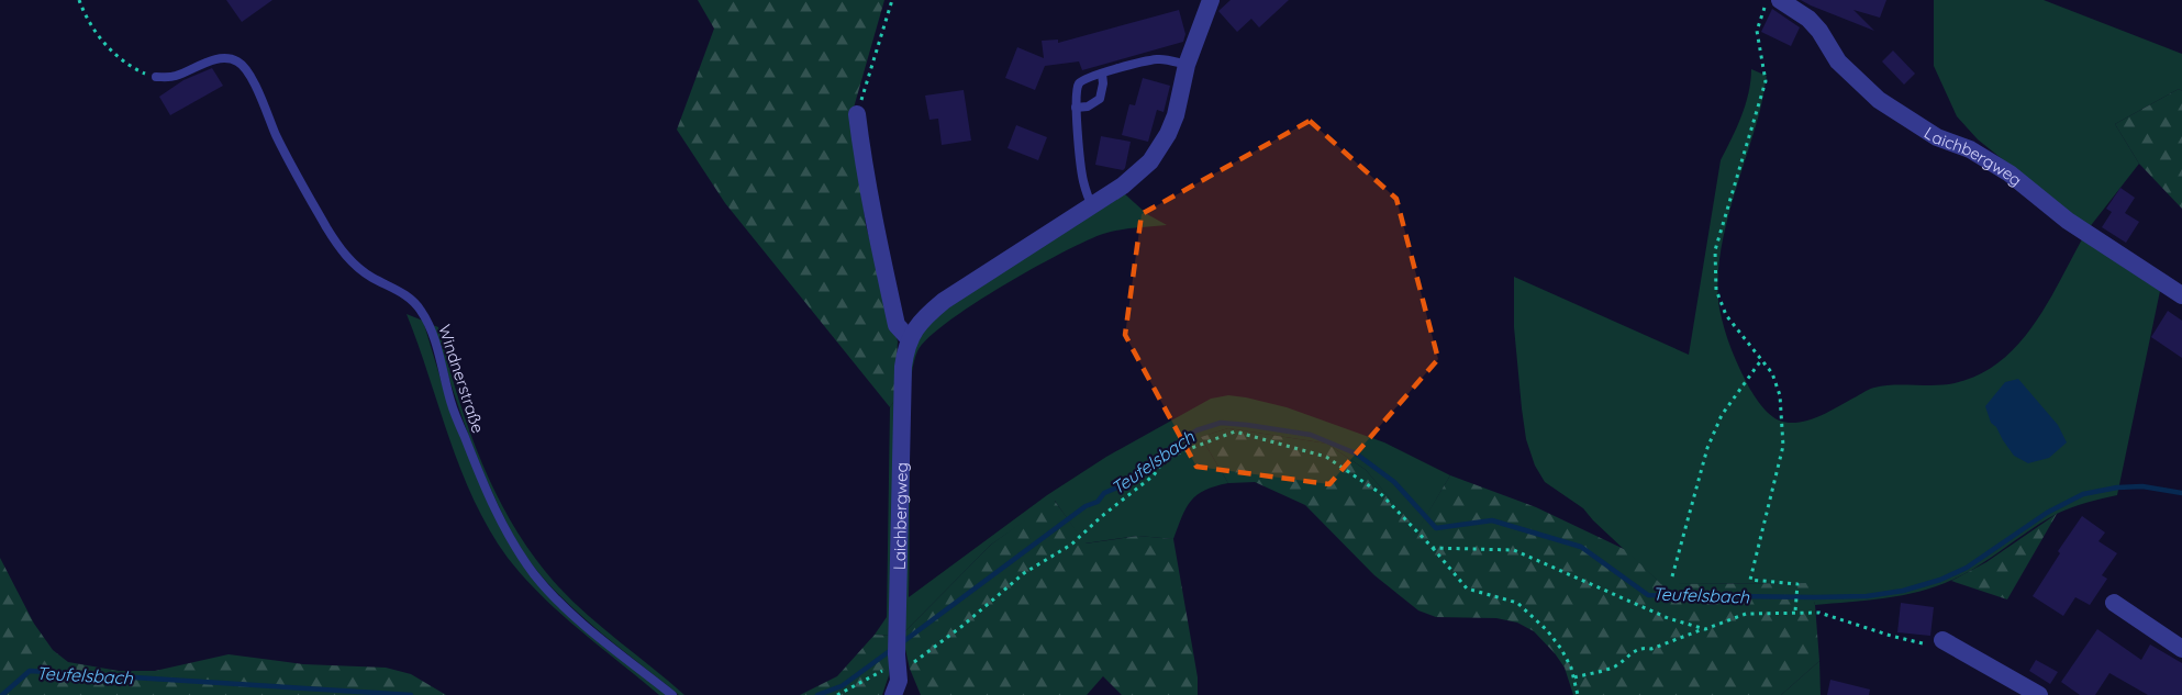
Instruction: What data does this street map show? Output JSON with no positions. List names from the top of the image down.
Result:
{
  "streets": {
    "street": ["Laichbergweg"],
    "lane": ["Windnerstraße"]
  },
  "water": ["Teufelsbach"]
}
